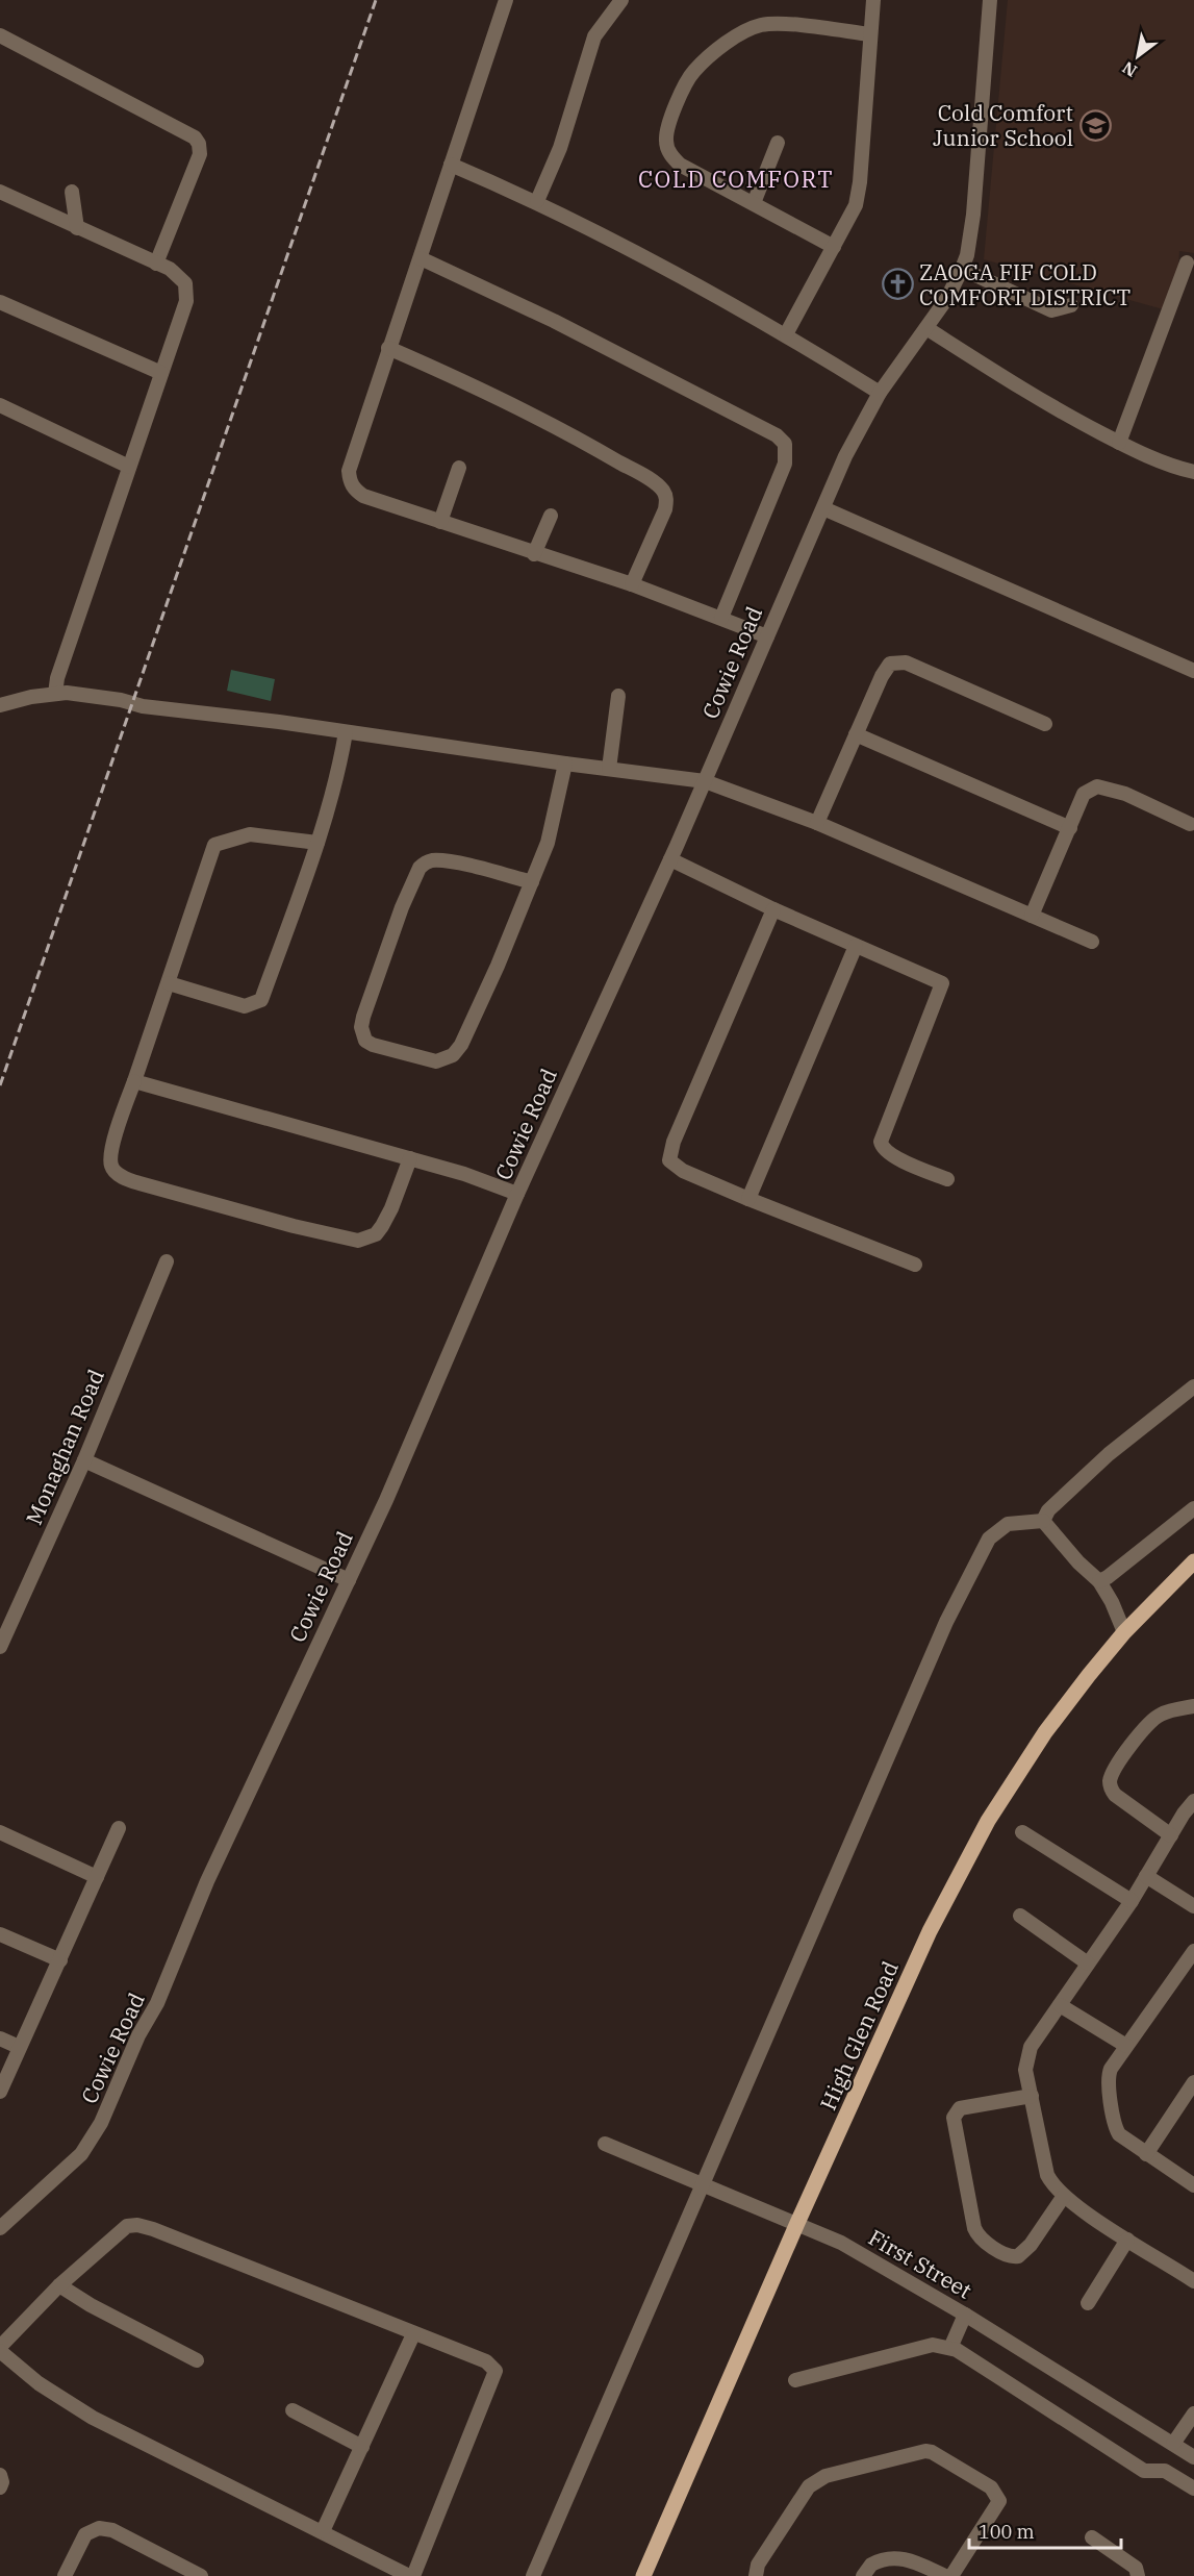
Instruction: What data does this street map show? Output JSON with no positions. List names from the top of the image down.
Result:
{
  "streets": {
    "main road": ["High Glen Road"],
    "street": ["Cowie Road", "Monaghan Road", "First Street"]
  },
  "crossings": [
    ["High Glen Road", "First Street"]
  ],
  "districts": ["COLD COMFORT"],
  "places": {
    "school or university": ["Cold Comfort Junior School"],
    "church": ["ZAOGA FIF COLD COMFORT DISTRICT"]
  },
  "scale_bar": "100 m",
  "north": "bottom left"
}
